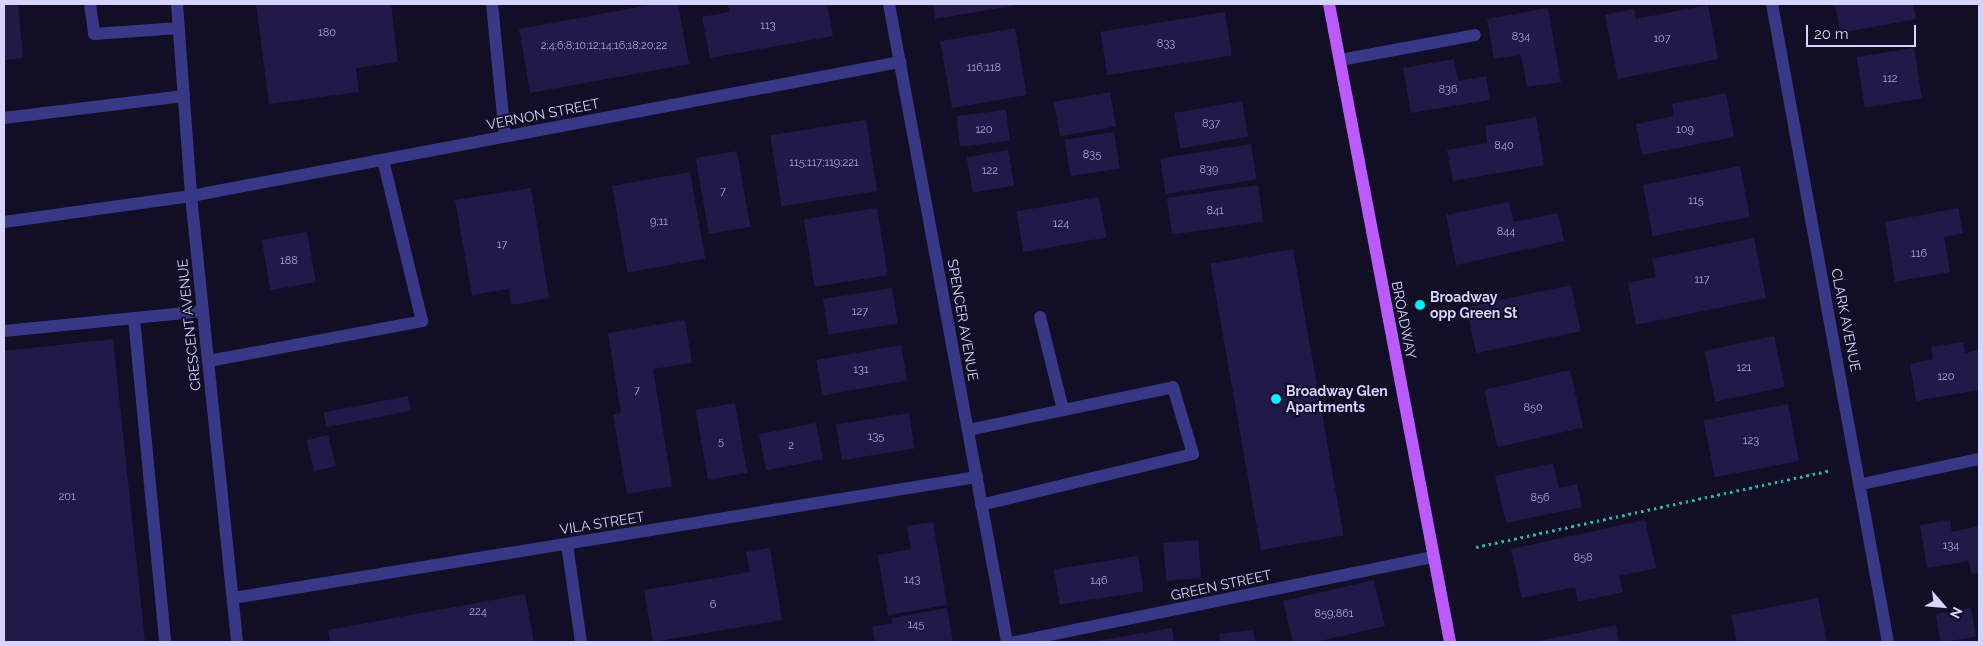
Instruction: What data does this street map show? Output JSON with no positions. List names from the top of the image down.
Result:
{
  "streets": {
    "main road": ["BROADWAY"],
    "street": [
      "VERNON STREET",
      "SPENCER AVENUE",
      "CLARK AVENUE",
      "CRESCENT AVENUE",
      "VILA STREET",
      "GREEN STREET"
    ]
  },
  "crossings": [
    ["VERNON STREET", "SPENCER AVENUE"],
    ["VERNON STREET", "CRESCENT AVENUE"],
    ["SPENCER AVENUE", "VILA STREET"],
    ["BROADWAY", "GREEN STREET"],
    ["CRESCENT AVENUE", "VILA STREET"]
  ],
  "places": ["Broadway opp Green St", "Broadway Glen Apartments"],
  "house_numbers": [
    "113",
    "180",
    "834",
    "107",
    "833",
    "2;4;6;8;10;12;14;16;18;20;22",
    "116;118",
    "112",
    "836",
    "837",
    "120",
    "109",
    "840",
    "835",
    "115;117;119;221",
    "839",
    "122",
    "7",
    "115",
    "841",
    "9;11",
    "124",
    "844",
    "17",
    "116",
    "188",
    "117",
    "127",
    "121",
    "131",
    "120",
    "7",
    "850",
    "135",
    "123",
    "5",
    "2",
    "201",
    "856",
    "134",
    "858",
    "143",
    "146",
    "6",
    "224",
    "859;861",
    "145"
  ],
  "scale_bar": "20 m",
  "north": "bottom right"
}
